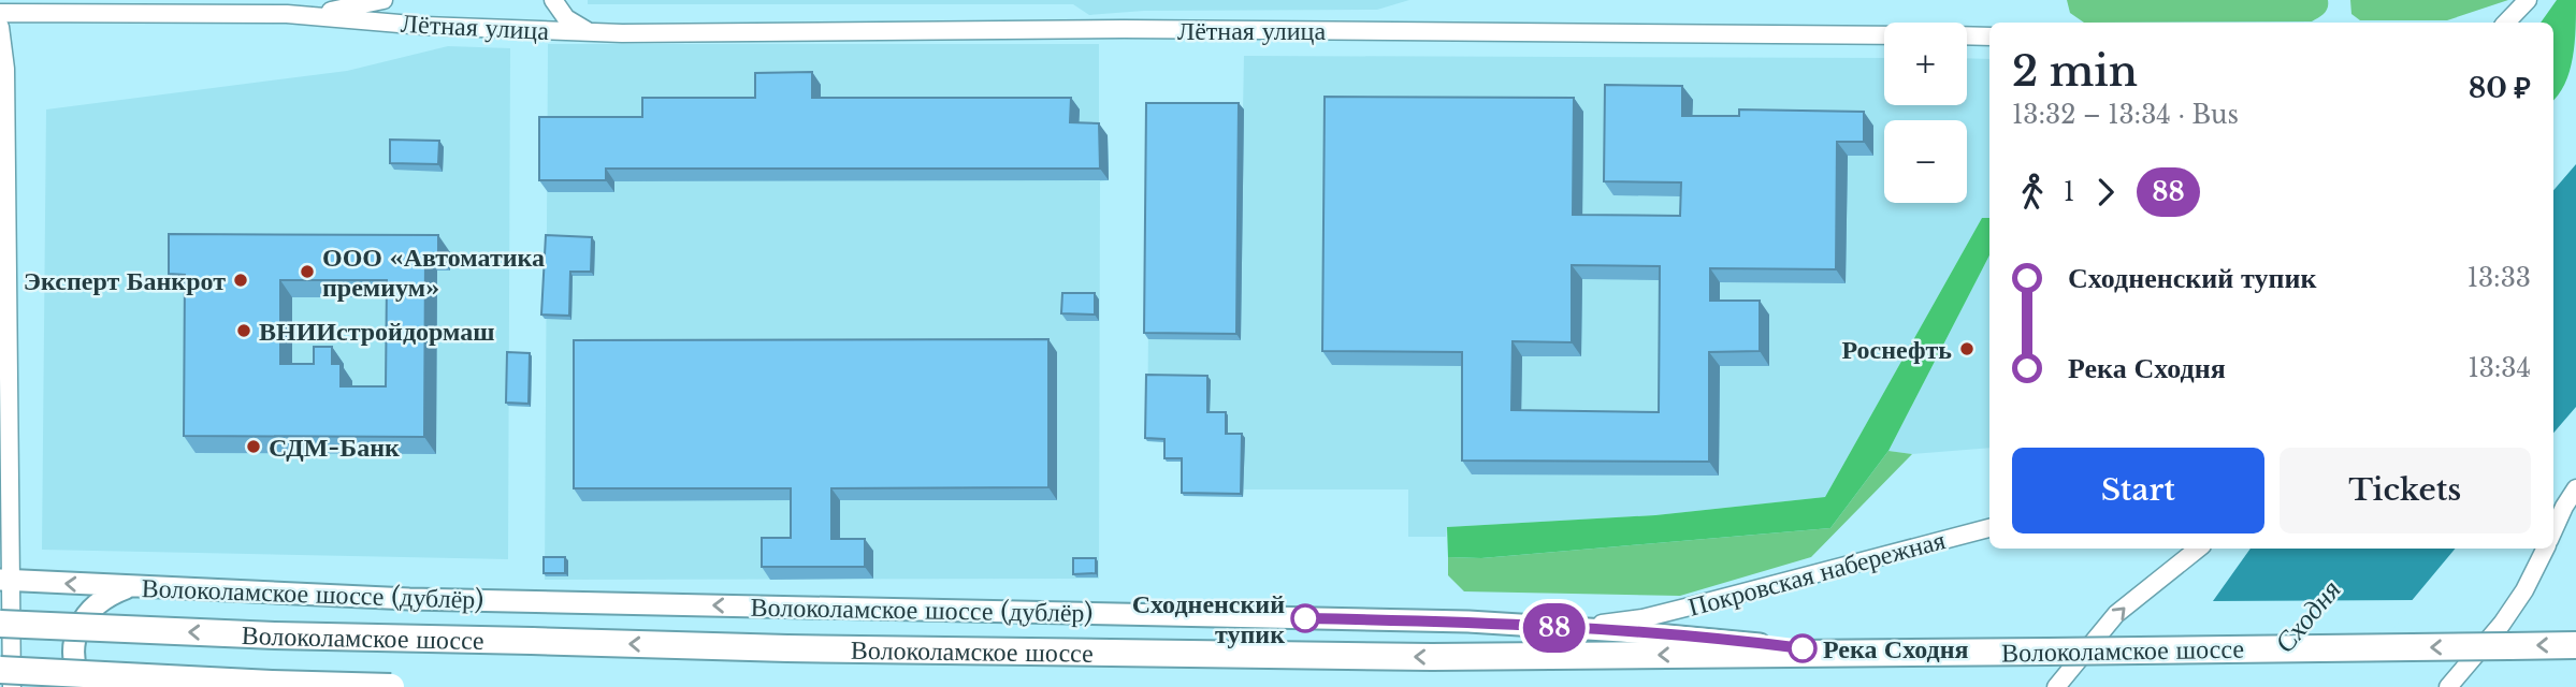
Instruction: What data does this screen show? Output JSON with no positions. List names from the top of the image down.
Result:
{
  "streets": {
    "main road": ["Волоколамское шоссе"],
    "street": ["Лётная улица", "Покровская набережная", "Волоколамское шоссе (дублёр)"]
  },
  "crossings": [
    ["Покровская набережная", "Волоколамское шоссе (дублёр)"],
    ["Волоколамское шоссе (дублёр)", "Волоколамское шоссе"]
  ],
  "one_way": ["Волоколамское шоссе (дублёр)", "Волоколамское шоссе"],
  "water": ["Сходня"],
  "places": [
    "ООО «Автоматика премиум»",
    "Эксперт Банкрот",
    "ВНИИстройдормаш",
    "Роснефть",
    "СДМ-Банк",
    "Сходненский тупик",
    "Река Сходня"
  ],
  "lines": ["bus line 88"],
  "page": {
    "on_map": "88",
    "map_buttons": ["+", "−"],
    "heading": ["2 min", "13:32 – 13:34 · Bus", "80 ₽"],
    "legs": ["1", "88"],
    "list": [
      {
        "name": "Сходненский тупик",
        "value": "13:33"
      },
      {
        "name": "Река Сходня",
        "value": "13:34"
      }
    ],
    "buttons": ["Start", "Tickets"]
  }
}
